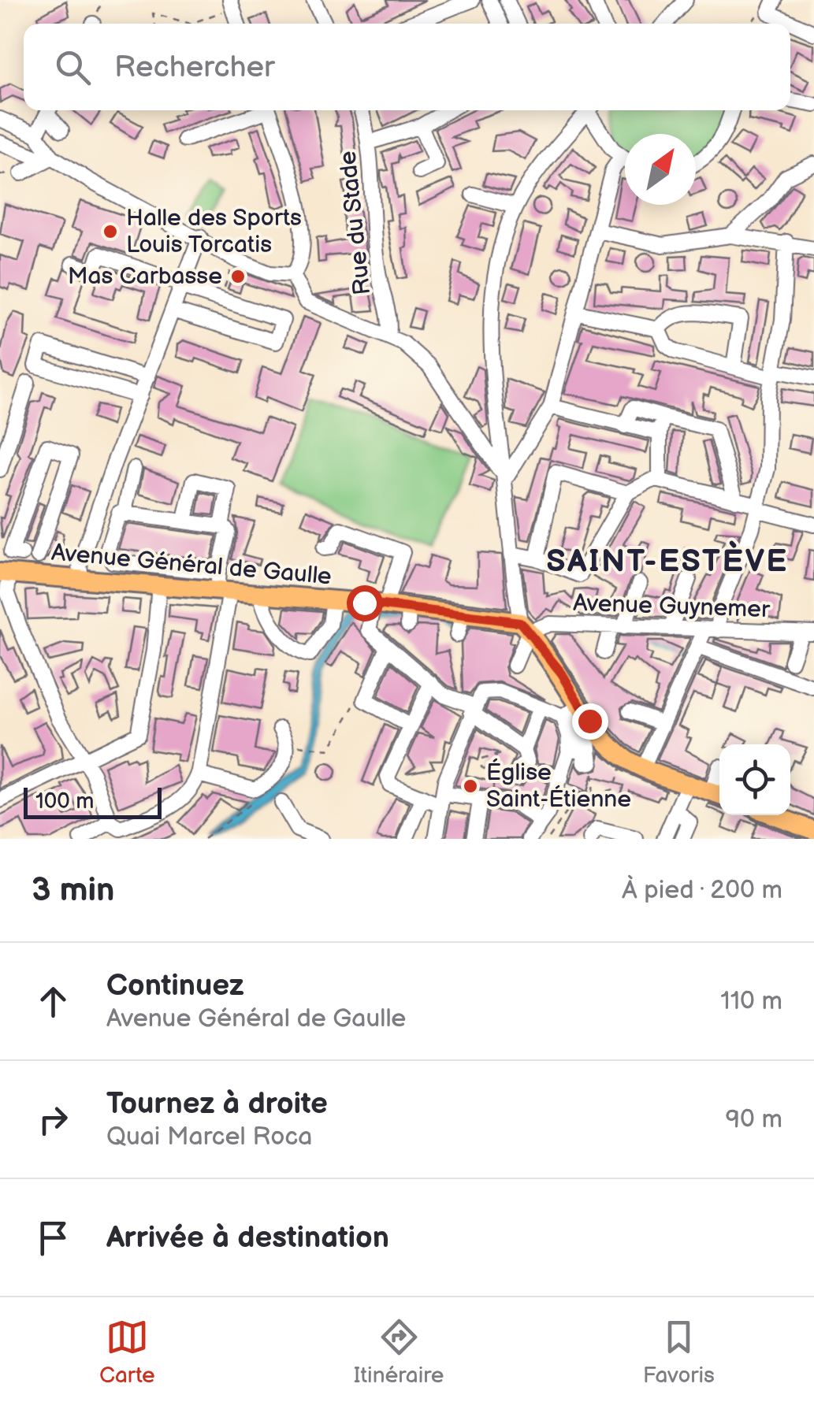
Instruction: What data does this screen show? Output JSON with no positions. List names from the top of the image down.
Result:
{
  "streets": {
    "main road": ["Avenue Général de Gaulle"],
    "street": ["Rue du Stade", "Avenue Guynemer"]
  },
  "crossings": [
    ["Avenue Général de Gaulle", "Avenue Guynemer"]
  ],
  "districts": ["SAINT-ESTÈVE"],
  "places": ["Halle des Sports Louis Torcatis", "Mas Carbasse", "Église Saint-Étienne"],
  "scale_bar": "100 m",
  "north": "top right",
  "page": {
    "search": "Rechercher",
    "scale": "100 m",
    "heading": ["3 min", "À pied · 200 m"],
    "list": [
      ["Continuez", "Avenue Général de Gaulle", "110 m"],
      ["Tournez à droite", "Quai Marcel Roca", "90 m"],
      "Arrivée à destination"
    ],
    "nav": ["Carte", "Itinéraire", "Favoris"]
  }
}
